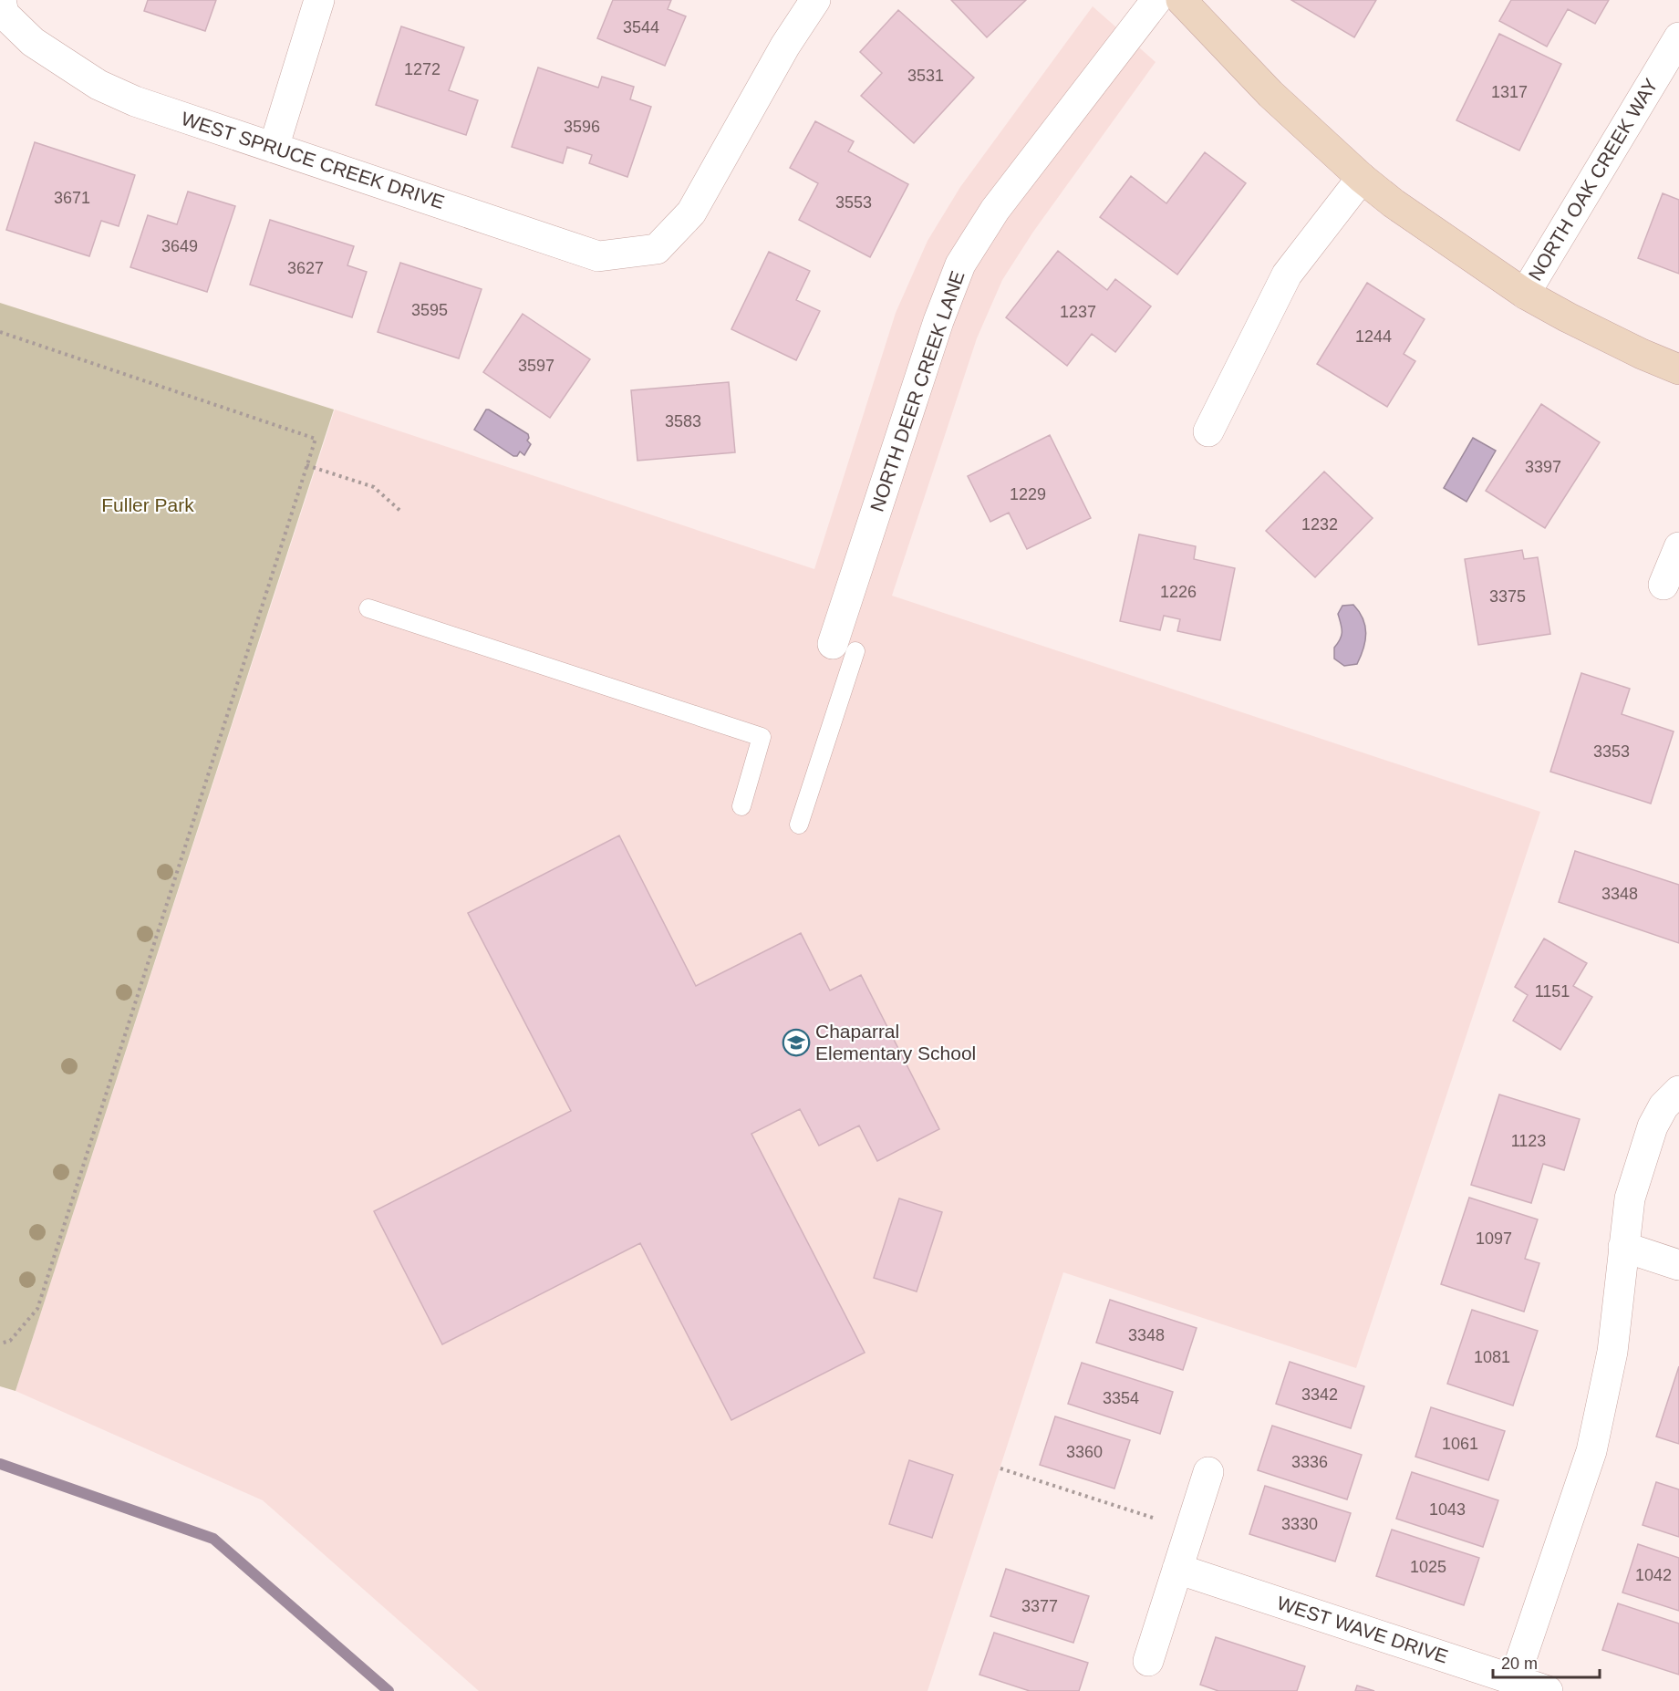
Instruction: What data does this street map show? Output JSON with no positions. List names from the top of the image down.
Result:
{
  "streets": {
    "street": [
      "WEST SPRUCE CREEK DRIVE",
      "NORTH OAK CREEK WAY",
      "NORTH DEER CREEK LANE",
      "WEST WAVE DRIVE"
    ]
  },
  "parks": ["Fuller Park"],
  "places": {
    "school or university": ["Chaparral Elementary School"]
  },
  "house_numbers": [
    "3544",
    "1272",
    "3531",
    "1317",
    "3596",
    "3671",
    "3553",
    "3649",
    "3627",
    "3595",
    "1237",
    "1244",
    "3597",
    "3583",
    "3397",
    "1229",
    "1232",
    "1226",
    "3375",
    "3353",
    "3348",
    "1151",
    "1123",
    "1097",
    "3348",
    "1081",
    "3342",
    "3354",
    "1061",
    "3360",
    "3336",
    "1043",
    "3330",
    "1025",
    "1042",
    "3377"
  ],
  "scale_bar": "20 m"
}
